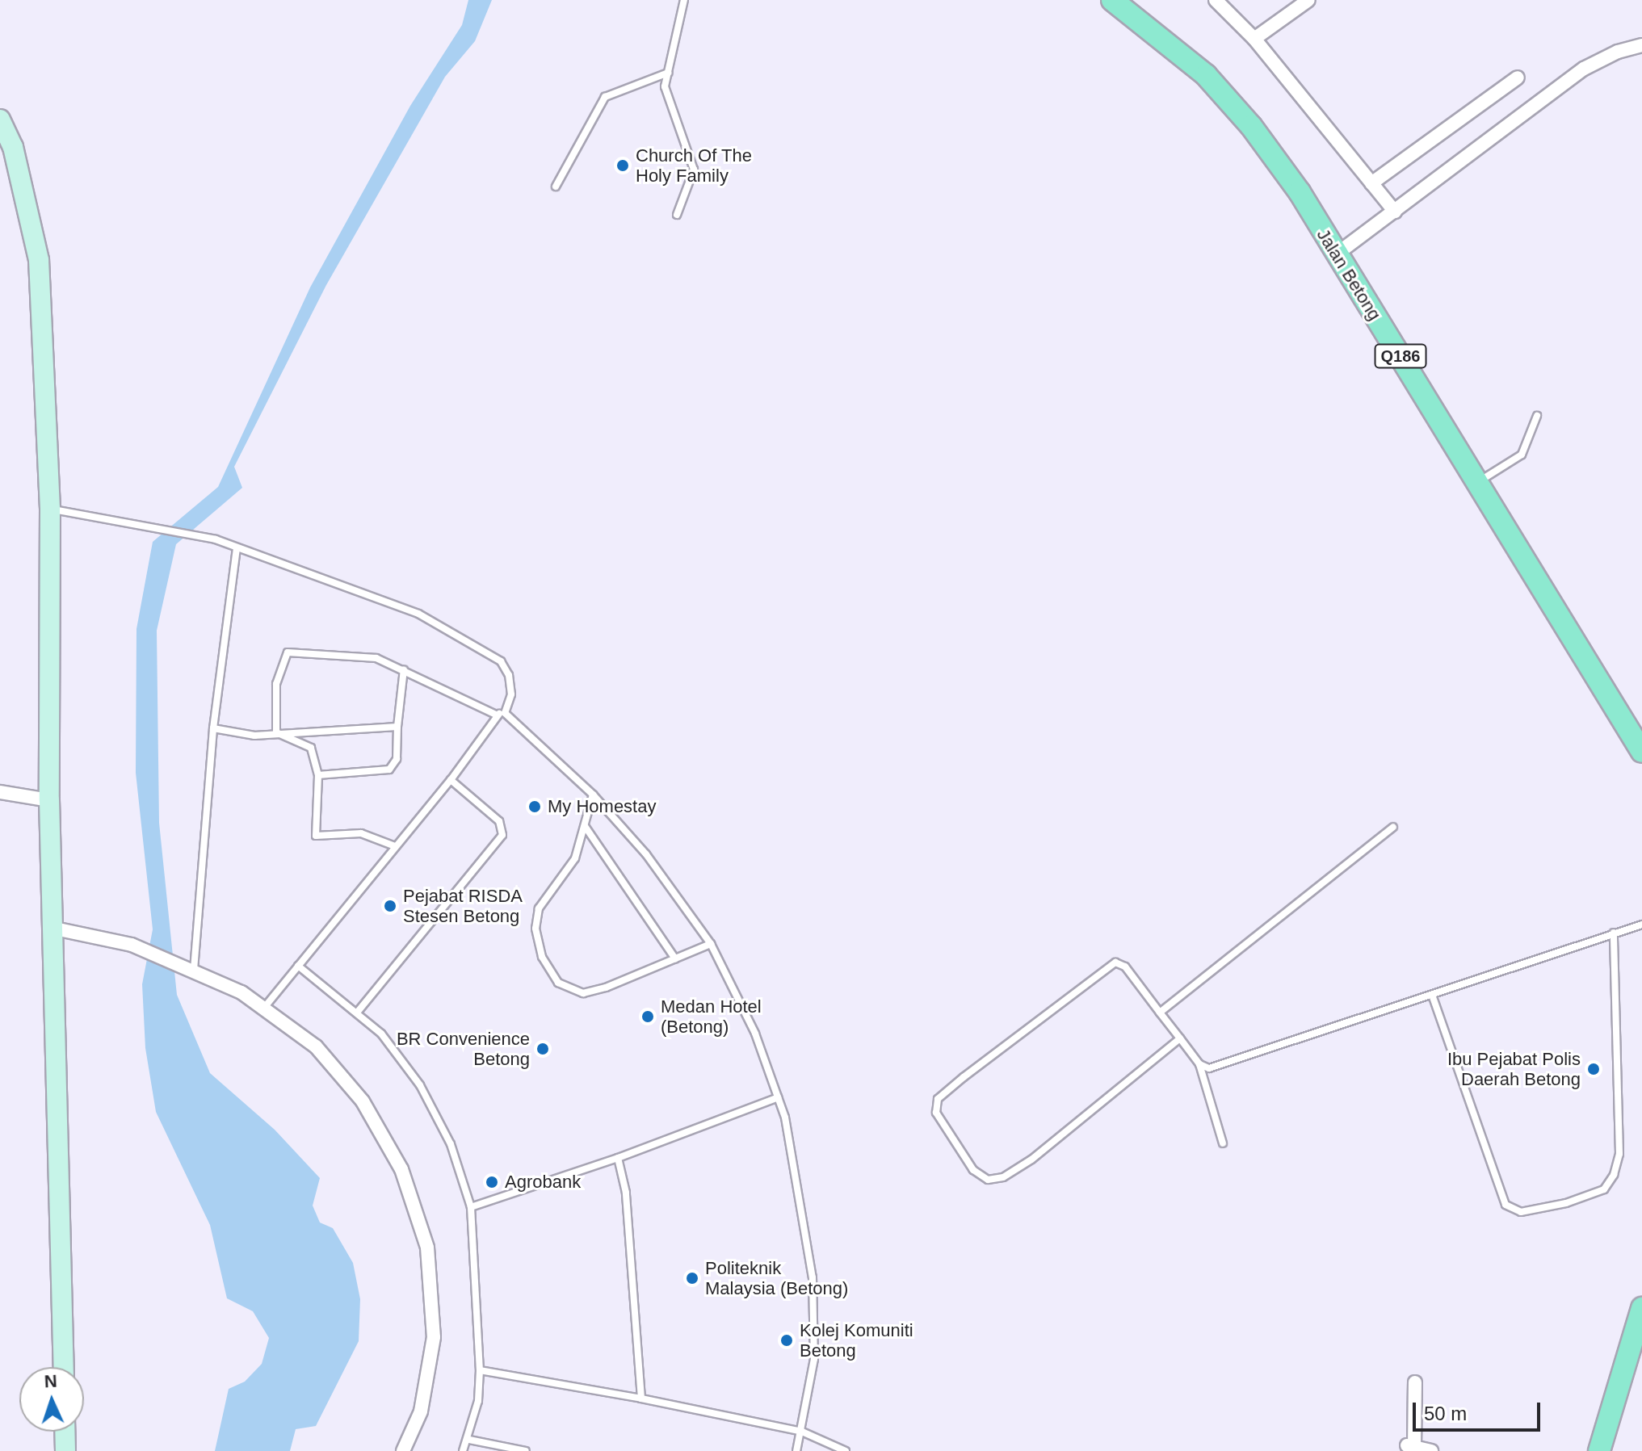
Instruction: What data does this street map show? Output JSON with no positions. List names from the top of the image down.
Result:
{
  "streets": {
    "main road": ["Jalan Betong", "Q186"]
  },
  "places": [
    "Church Of The Holy Family",
    "My Homestay",
    "Pejabat RISDA Stesen Betong",
    "Medan Hotel (Betong)",
    "BR Convenience Betong",
    "Ibu Pejabat Polis Daerah Betong",
    "Agrobank",
    "Politeknik Malaysia (Betong)",
    "Kolej Komuniti Betong"
  ],
  "scale_bar": "50 m",
  "north": "top"
}
